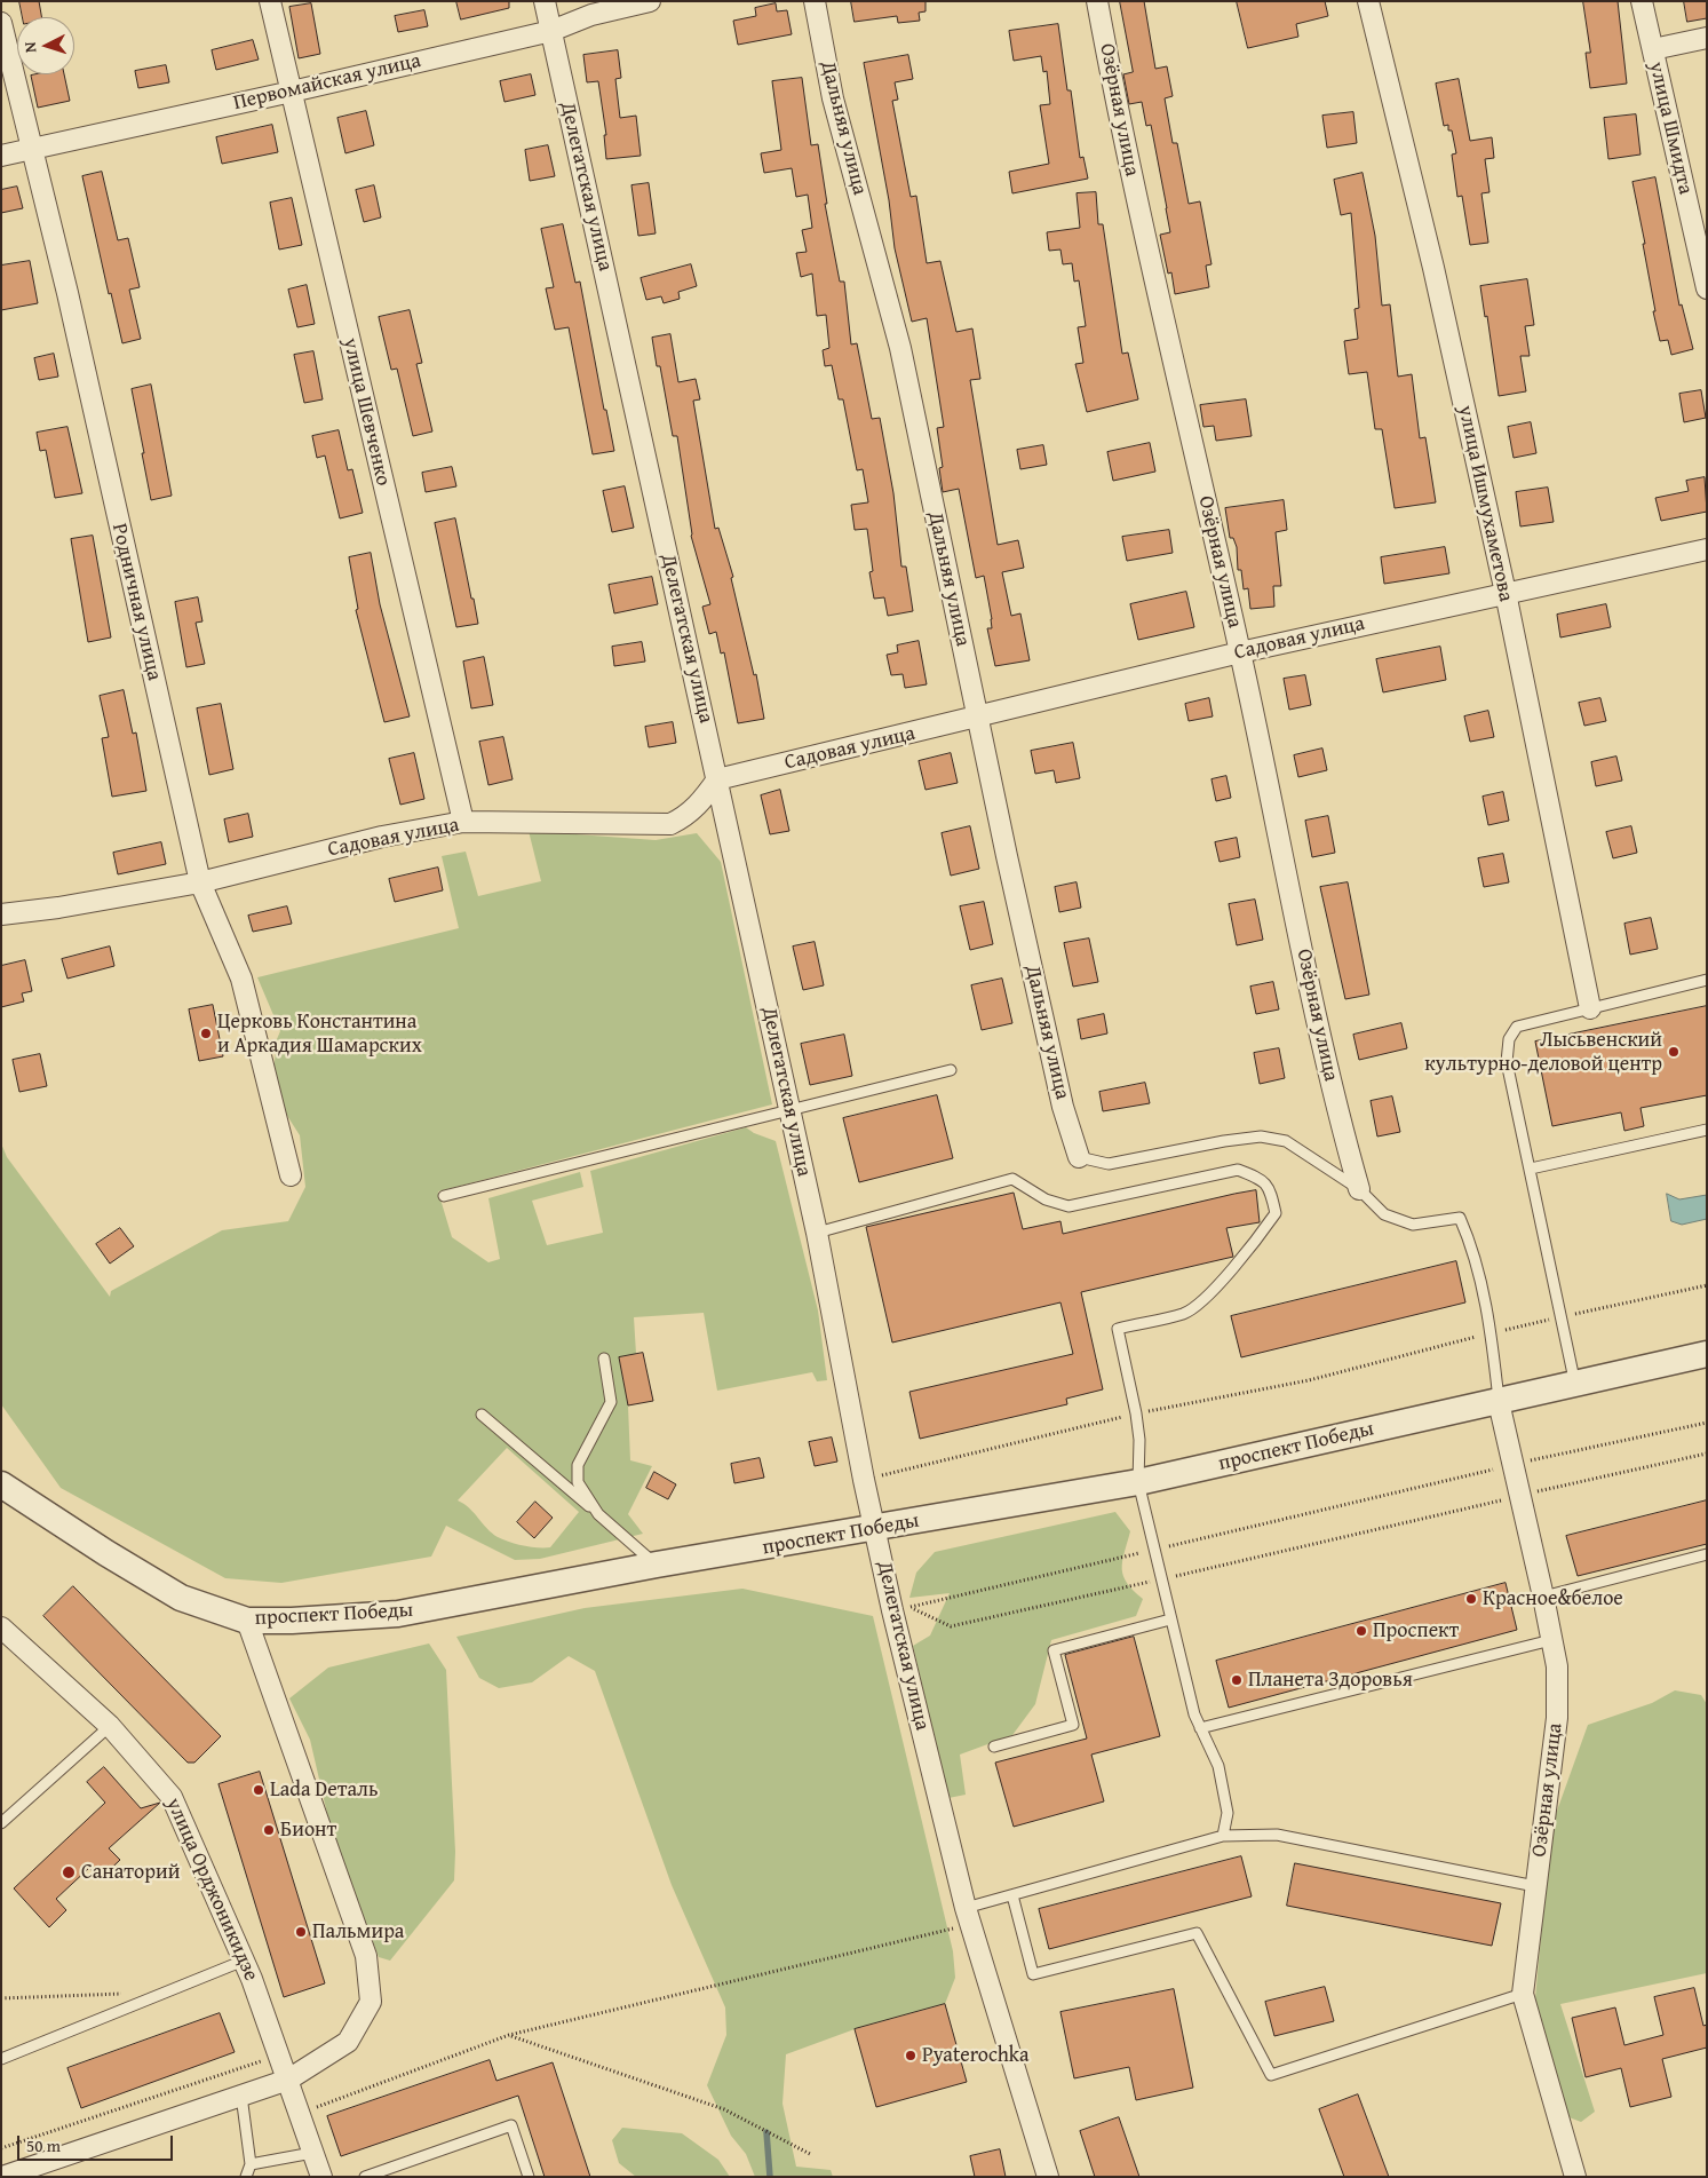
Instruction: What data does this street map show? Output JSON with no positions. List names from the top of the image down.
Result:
{
  "streets": {
    "street": [
      "Первомайская улица",
      "Озёрная улица",
      "Дальняя улица",
      "улица Шмидта",
      "Делегатская улица",
      "улица Шевченко",
      "улица Ишмухаметова",
      "Родничная улица",
      "Садовая улица",
      "проспект Победы",
      "улица Орджоникидзе"
    ]
  },
  "crossings": [
    ["Первомайская улица", "Делегатская улица"],
    ["Первомайская улица", "улица Шевченко"],
    ["Первомайская улица", "Родничная улица"],
    ["Озёрная улица", "Садовая улица"],
    ["Озёрная улица", "проспект Победы"],
    ["Дальняя улица", "Садовая улица"],
    ["Делегатская улица", "Садовая улица"],
    ["Делегатская улица", "проспект Победы"],
    ["улица Шевченко", "Садовая улица"],
    ["улица Ишмухаметова", "Садовая улица"],
    ["Родничная улица", "Садовая улица"]
  ],
  "places": [
    "Церковь Константина и Аркадия Шамарских",
    "Лысьвенский культурно-деловой центр",
    "Красное&белое",
    "Проспект",
    "Планета Здоровья",
    "Lada Dеталь",
    "Бионт",
    "Санаторий",
    "Пальмира",
    "Pyaterochka"
  ],
  "scale_bar": "50 m",
  "north": "left"
}
